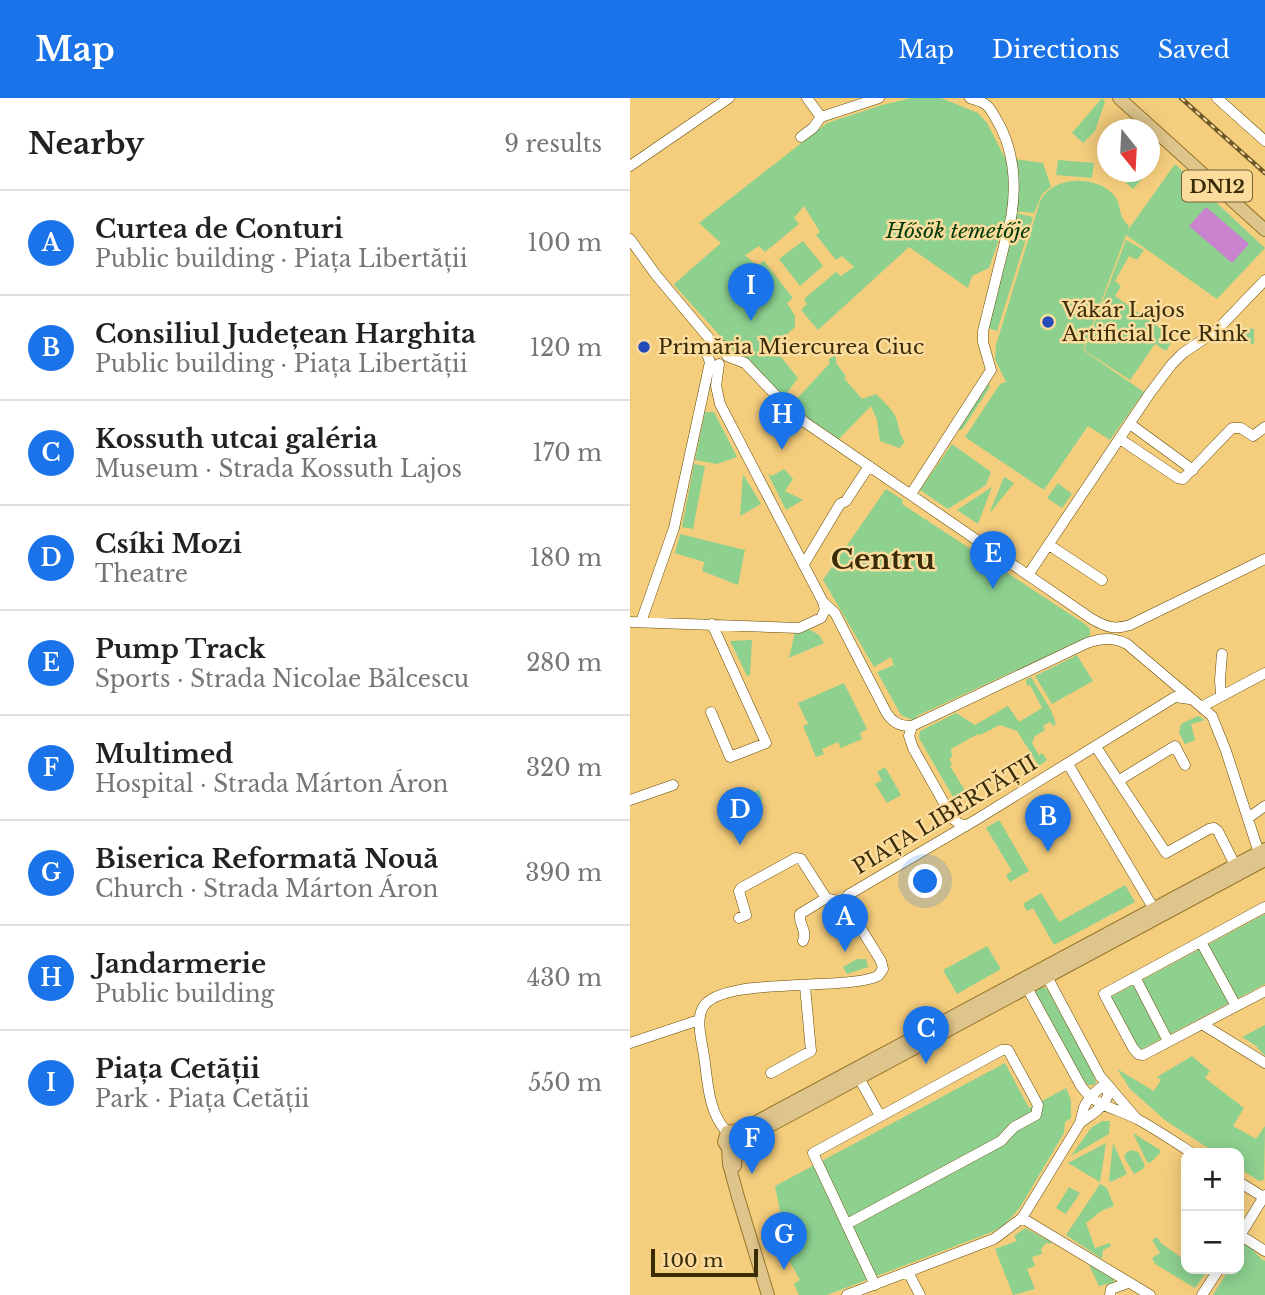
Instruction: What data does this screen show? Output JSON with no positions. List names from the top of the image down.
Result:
{
  "streets": {
    "main road": ["DN12"],
    "street": ["PIAȚA LIBERTĂȚII"]
  },
  "districts": ["Centru"],
  "parks": ["Hősök temetője"],
  "places": ["Vákár Lajos Artificial Ice Rink", "Primăria Miercurea Ciuc"],
  "scale_bar": "100 m",
  "north": "bottom",
  "page": {
    "header": "Map",
    "nav": ["Map", "Directions", "Saved"],
    "heading": ["Nearby", "9 results"],
    "list": [
      {
        "mark": "A",
        "name": "Curtea de Conturi",
        "note": "Public building · Piața Libertății",
        "value": "100 m"
      },
      {
        "mark": "B",
        "name": "Consiliul Județean Harghita",
        "note": "Public building · Piața Libertății",
        "value": "120 m"
      },
      {
        "mark": "C",
        "name": "Kossuth utcai galéria",
        "note": "Museum · Strada Kossuth Lajos",
        "value": "170 m"
      },
      {
        "mark": "D",
        "name": "Csíki Mozi",
        "note": "Theatre",
        "value": "180 m"
      },
      {
        "mark": "E",
        "name": "Pump Track",
        "note": "Sports · Strada Nicolae Bălcescu",
        "value": "280 m"
      },
      {
        "mark": "F",
        "name": "Multimed",
        "note": "Hospital · Strada Márton Áron",
        "value": "320 m"
      },
      {
        "mark": "G",
        "name": "Biserica Reformată Nouă",
        "note": "Church · Strada Márton Áron",
        "value": "390 m"
      },
      {
        "mark": "H",
        "name": "Jandarmerie",
        "note": "Public building",
        "value": "430 m"
      },
      {
        "mark": "I",
        "name": "Piața Cetății",
        "note": "Park · Piața Cetății",
        "value": "550 m"
      }
    ],
    "pins": [
      "I",
      "H",
      "E",
      "D",
      "B",
      "A",
      "C",
      "F",
      "G"
    ],
    "map_buttons": ["+", "−"],
    "scale": "100 m"
  }
}
